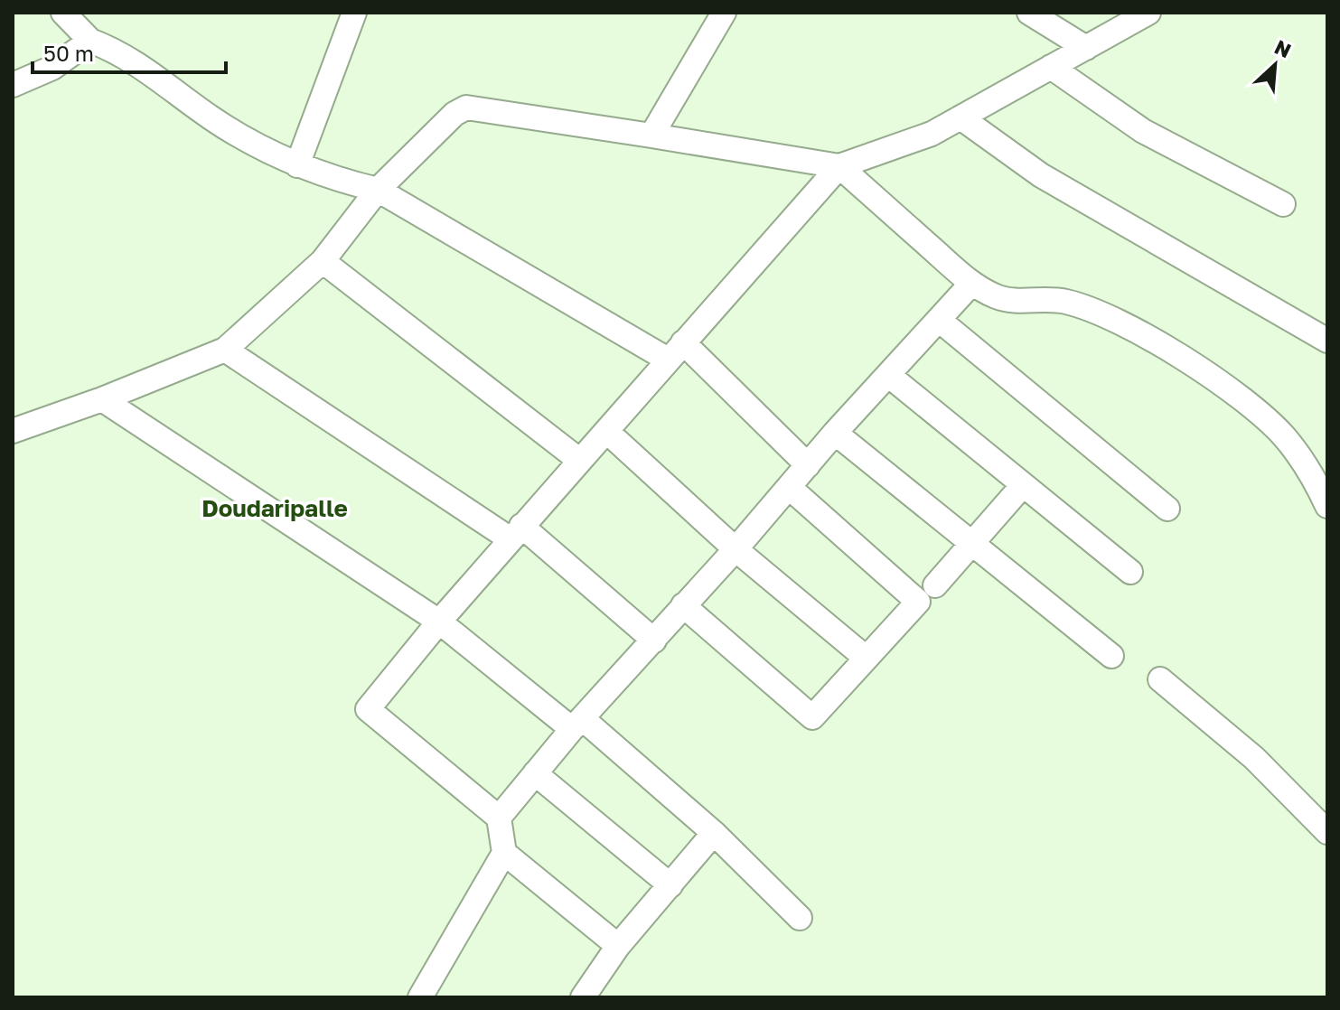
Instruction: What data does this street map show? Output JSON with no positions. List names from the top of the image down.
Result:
{
  "districts": ["Doudaripalle"],
  "scale_bar": "50 m",
  "north": "top right"
}
